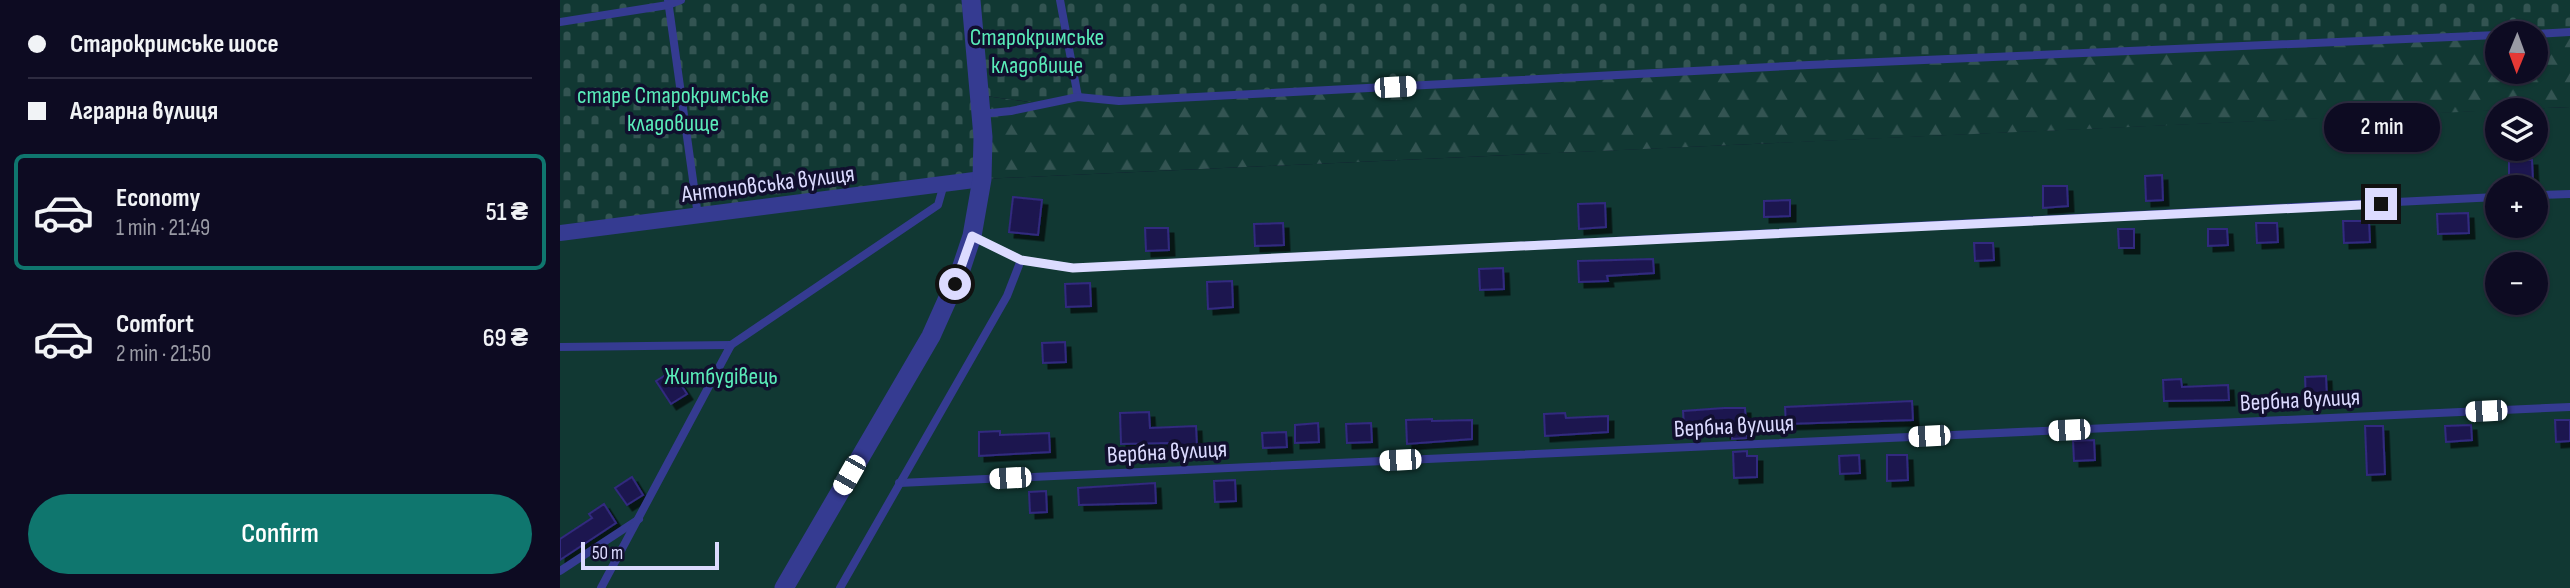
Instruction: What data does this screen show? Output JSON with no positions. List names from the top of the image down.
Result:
{
  "streets": {
    "street": ["Антоновська вулиця"],
    "lane": ["Вербна вулиця"]
  },
  "parks": ["Старокримське кладовище", "старе Старокримське кладовище", "Житбудівець"],
  "scale_bar": "50 m",
  "north": "bottom",
  "page": {
    "banner": ["Старокримське шосе", "Аграрна вулиця"],
    "map_buttons": ["+", "−"],
    "bubble": "2 min",
    "list": [
      {
        "name": "Economy",
        "note": "1 min · 21:49",
        "value": "51 ₴"
      },
      {
        "name": "Comfort",
        "note": "2 min · 21:50",
        "value": "69 ₴"
      }
    ],
    "buttons": "Confirm",
    "scale": "50 m"
  }
}
